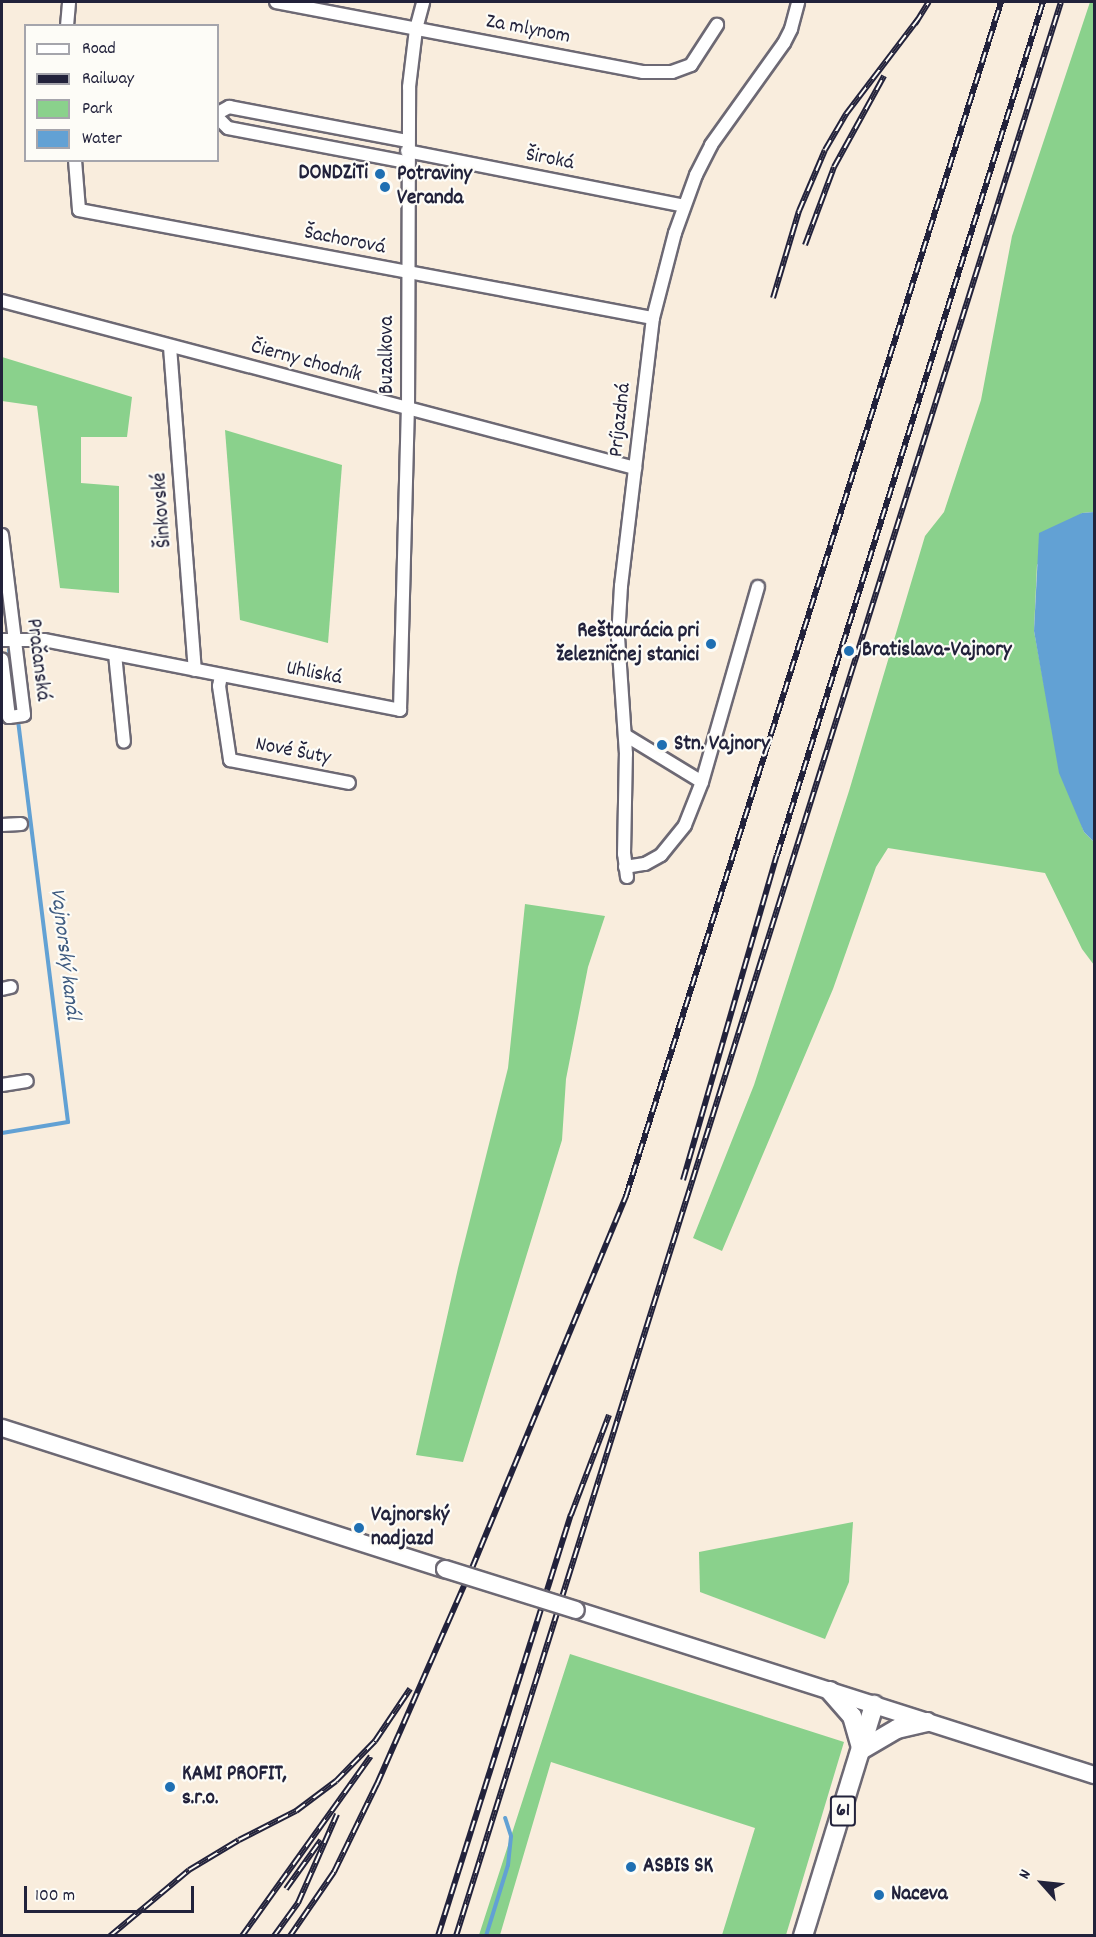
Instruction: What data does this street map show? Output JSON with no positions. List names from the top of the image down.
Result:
{
  "streets": {
    "main road": ["61"],
    "street": [
      "Za mlynom",
      "Široká",
      "Šachorová",
      "Buzalkova",
      "Čierny chodník",
      "Príjazdná",
      "Šinkovské",
      "Pračanská",
      "Uhliská",
      "Nové Šuty"
    ]
  },
  "crossings": [
    ["Za mlynom", "Buzalkova"],
    ["Široká", "Buzalkova"],
    ["Široká", "Príjazdná"],
    ["Šachorová", "Buzalkova"],
    ["Šachorová", "Príjazdná"],
    ["Buzalkova", "Čierny chodník"],
    ["Buzalkova", "Uhliská"],
    ["Čierny chodník", "Príjazdná"],
    ["Čierny chodník", "Šinkovské"],
    ["Šinkovské", "Uhliská"],
    ["Pračanská", "Uhliská"],
    ["Uhliská", "Nové Šuty"]
  ],
  "water": ["Vajnorský kanál"],
  "places": [
    "DONDZiTi",
    "Potraviny Veranda",
    "Reštaurácia pri železničnej stanici",
    "Bratislava-Vajnory",
    "Stn. Vajnory",
    "Vajnorský nadjazd",
    "KAMI PROFIT, s.r.o.",
    "ASBIS SK",
    "Naceva"
  ],
  "legend": [
    "Road",
    "Railway",
    "Park",
    "Water"
  ],
  "scale_bar": "100 m",
  "north": "top left"
}
